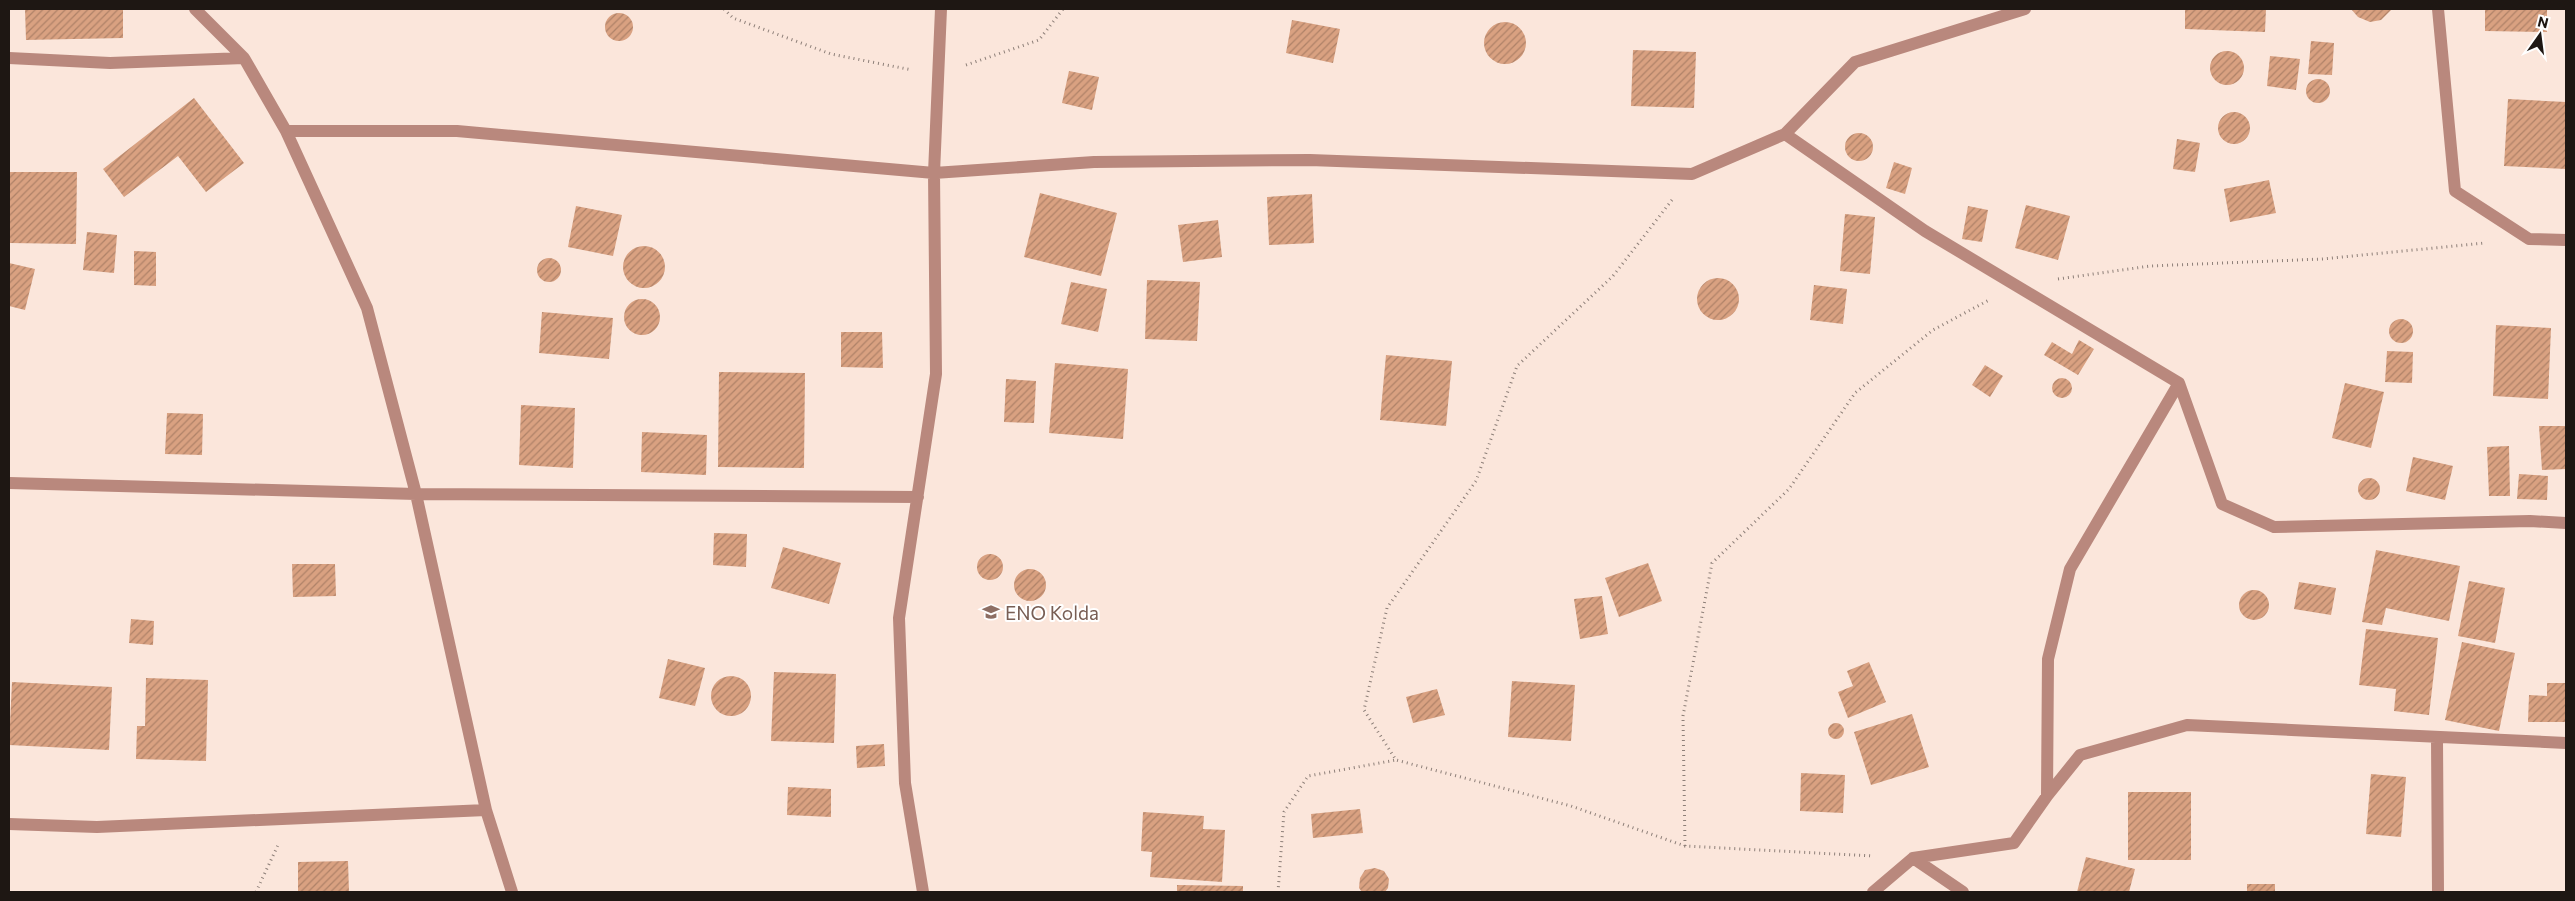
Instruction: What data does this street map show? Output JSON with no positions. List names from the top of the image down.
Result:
{
  "places": {
    "school or university": ["ENO Kolda"]
  },
  "north": "top"
}
